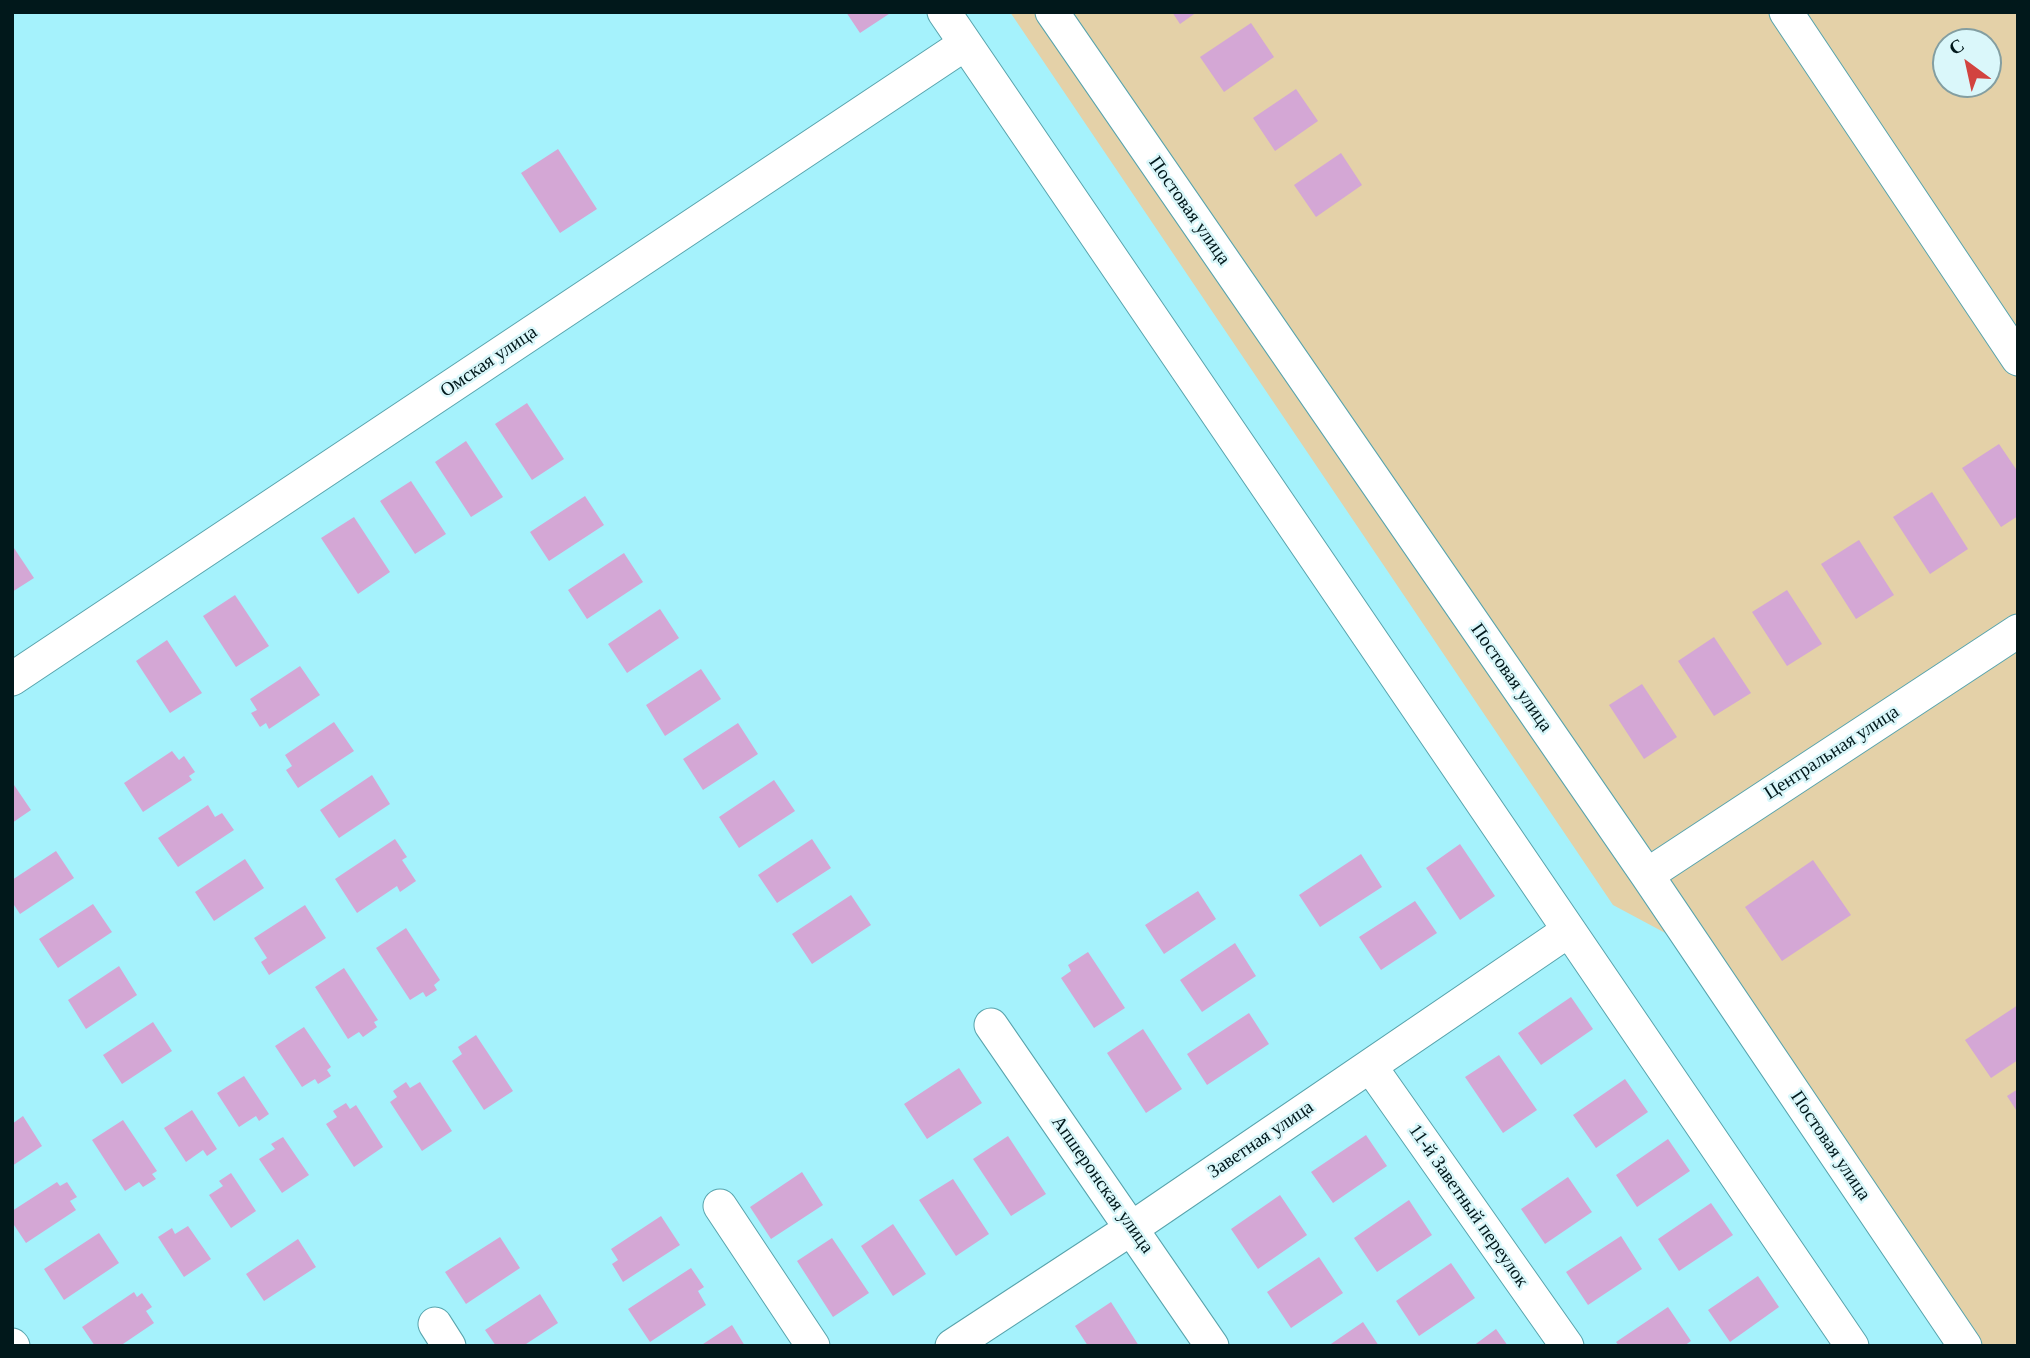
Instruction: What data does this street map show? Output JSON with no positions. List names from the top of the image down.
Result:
{
  "streets": {
    "street": [
      "Постовая улица",
      "Омская улица",
      "Центральная улица",
      "Заветная улица",
      "Апшеронская улица",
      "11-й Заветный переулок"
    ]
  },
  "crossings": [
    ["Постовая улица", "Центральная улица"],
    ["Заветная улица", "Апшеронская улица"],
    ["Заветная улица", "11-й Заветный переулок"]
  ],
  "north": "top left"
}
